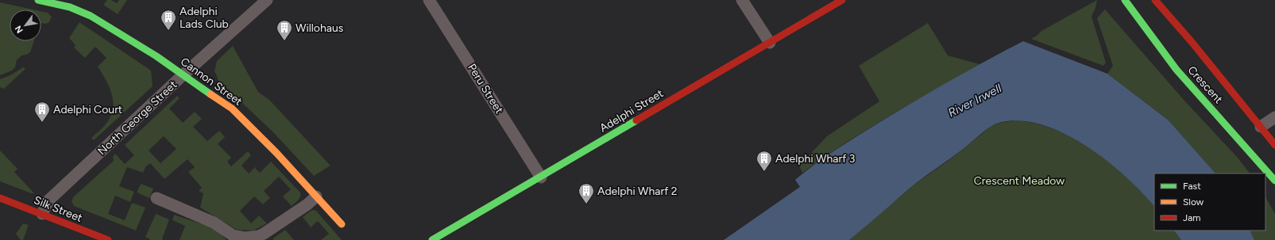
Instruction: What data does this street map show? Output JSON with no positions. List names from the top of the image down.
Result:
{
  "streets": {
    "main road": [
      "Cannon Street",
      "Crescent",
      "Adelphi Street",
      "Silk Street"
    ],
    "street": ["Peru Street", "North George Street"]
  },
  "crossings": [
    ["Cannon Street", "North George Street"],
    ["Peru Street", "Adelphi Street"],
    ["North George Street", "Silk Street"]
  ],
  "water": ["River Irwell"],
  "parks": ["Crescent Meadow"],
  "places": {
    "building": [
      "Adelphi Lads Club",
      "Willohaus",
      "Adelphi Court",
      "Adelphi Wharf 3",
      "Adelphi Wharf 2"
    ]
  },
  "legend": ["Fast", "Slow", "Jam"],
  "north": "bottom left"
}
